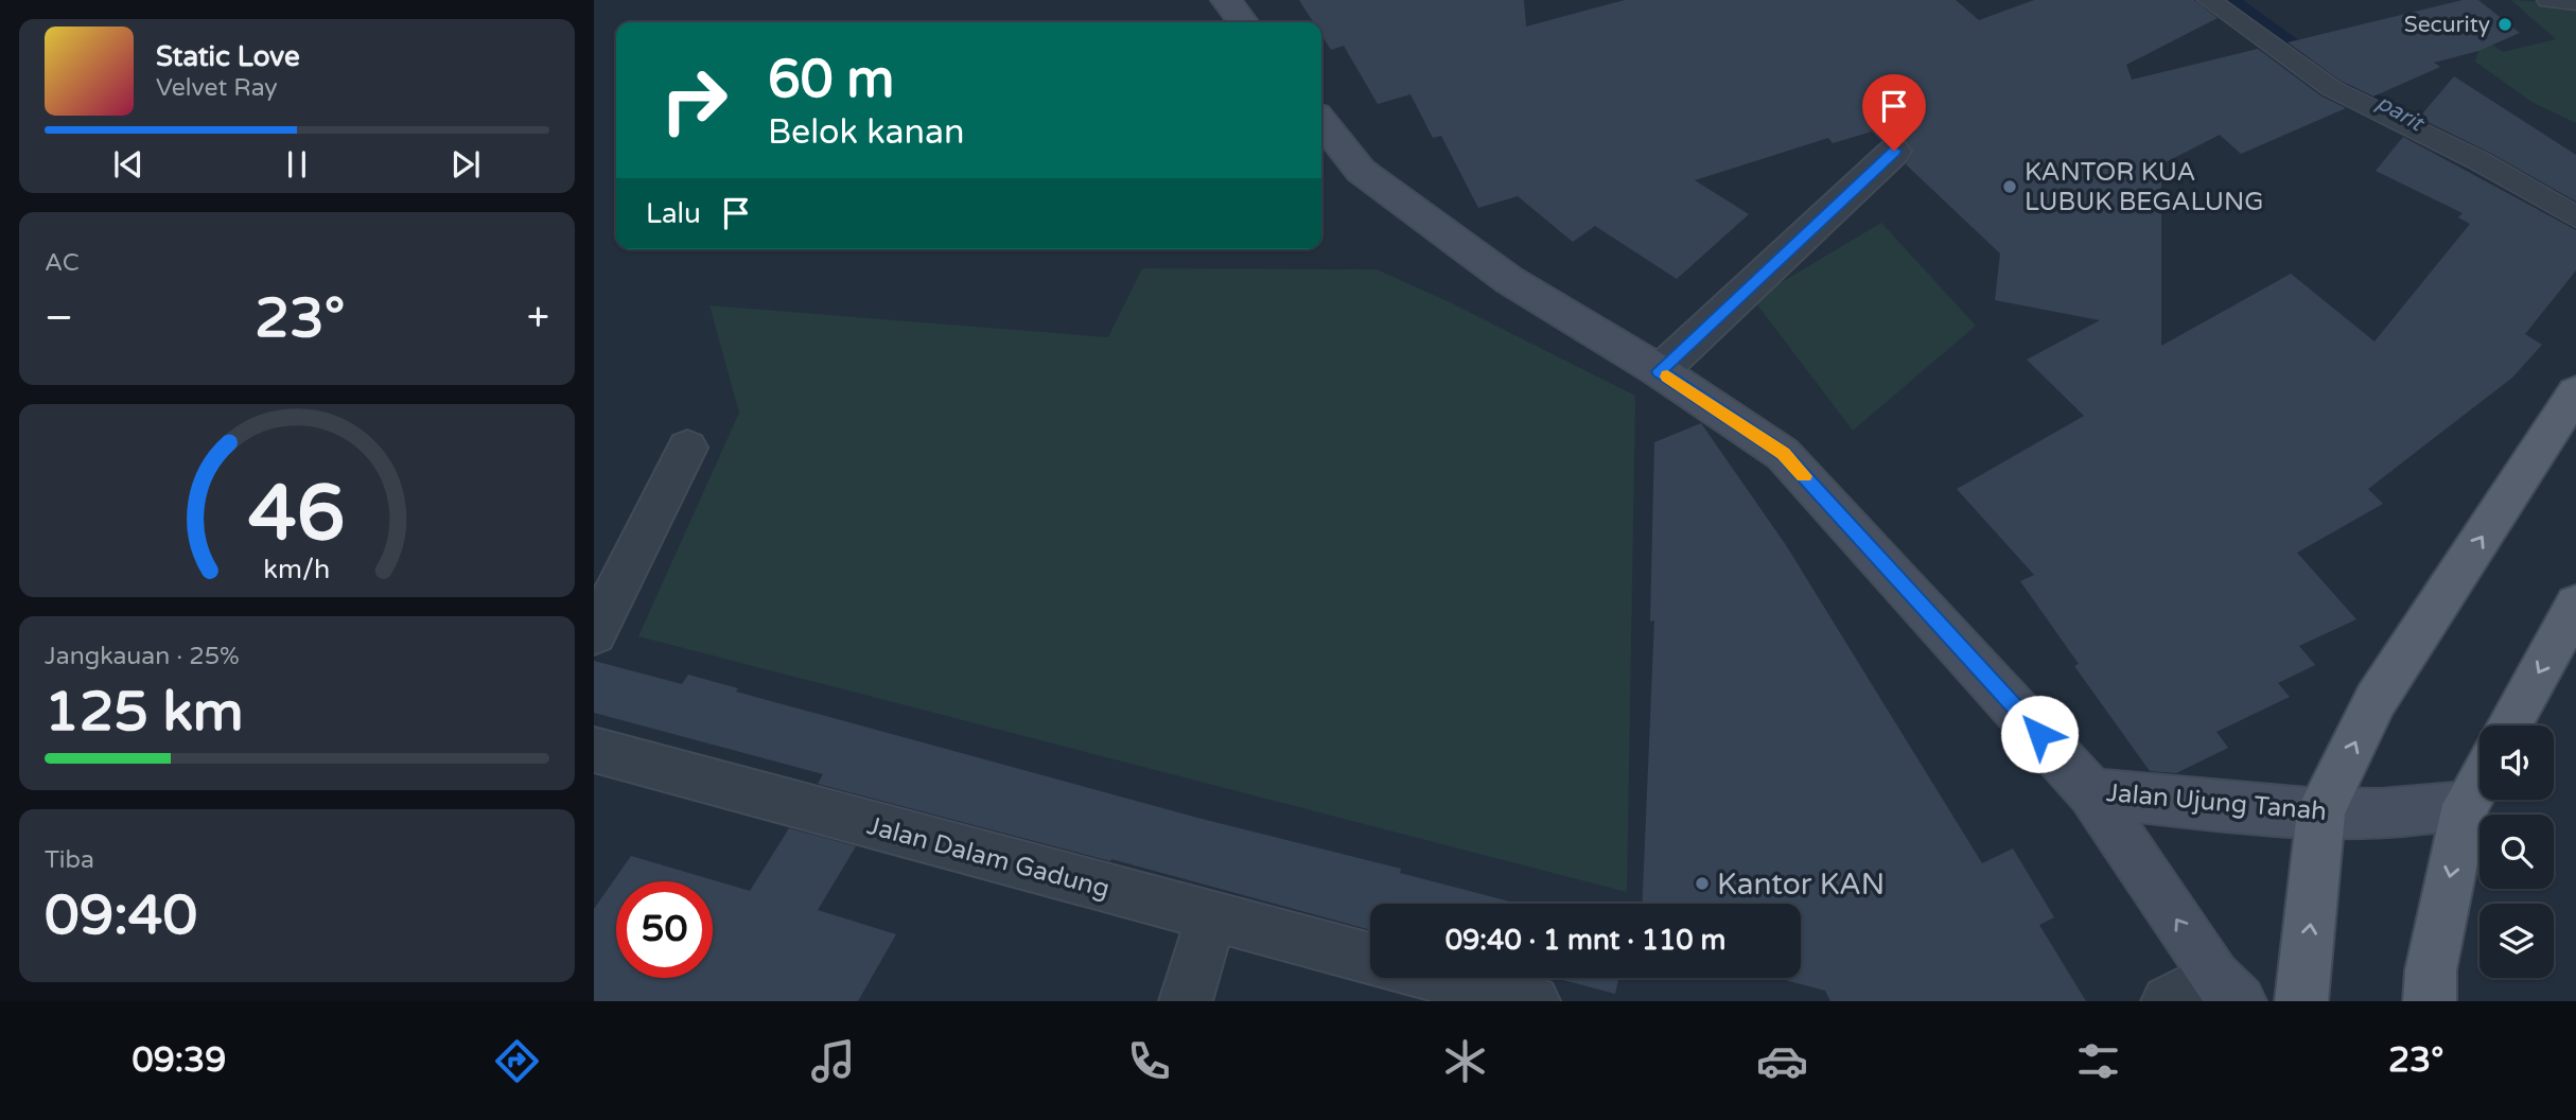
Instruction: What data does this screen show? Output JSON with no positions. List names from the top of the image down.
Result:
{
  "streets": {
    "main road": ["Jalan Ujung Tanah"],
    "street": ["Jalan Dalam Gadung"]
  },
  "one_way": ["Jalan Ujung Tanah"],
  "water": ["parit"],
  "places": ["Security", "KANTOR KUA LUBUK BEGALUNG", "Kantor KAN"],
  "page": {
    "turn": ["60 m", "Belok kanan"],
    "song": ["Static Love", "Velvet Ray"],
    "then": "Lalu",
    "tile": [
      "AC",
      ["Jangkauan · 25%", "125 km"],
      ["Tiba", "09:40"]
    ],
    "heat": ["−", "23°", "+"],
    "limit": "50",
    "trip": "09:40 · 1 mnt · 110 m",
    "tabs": ["09:39", "23°"],
    "gauge": ["46", "km/h"]
  }
}
